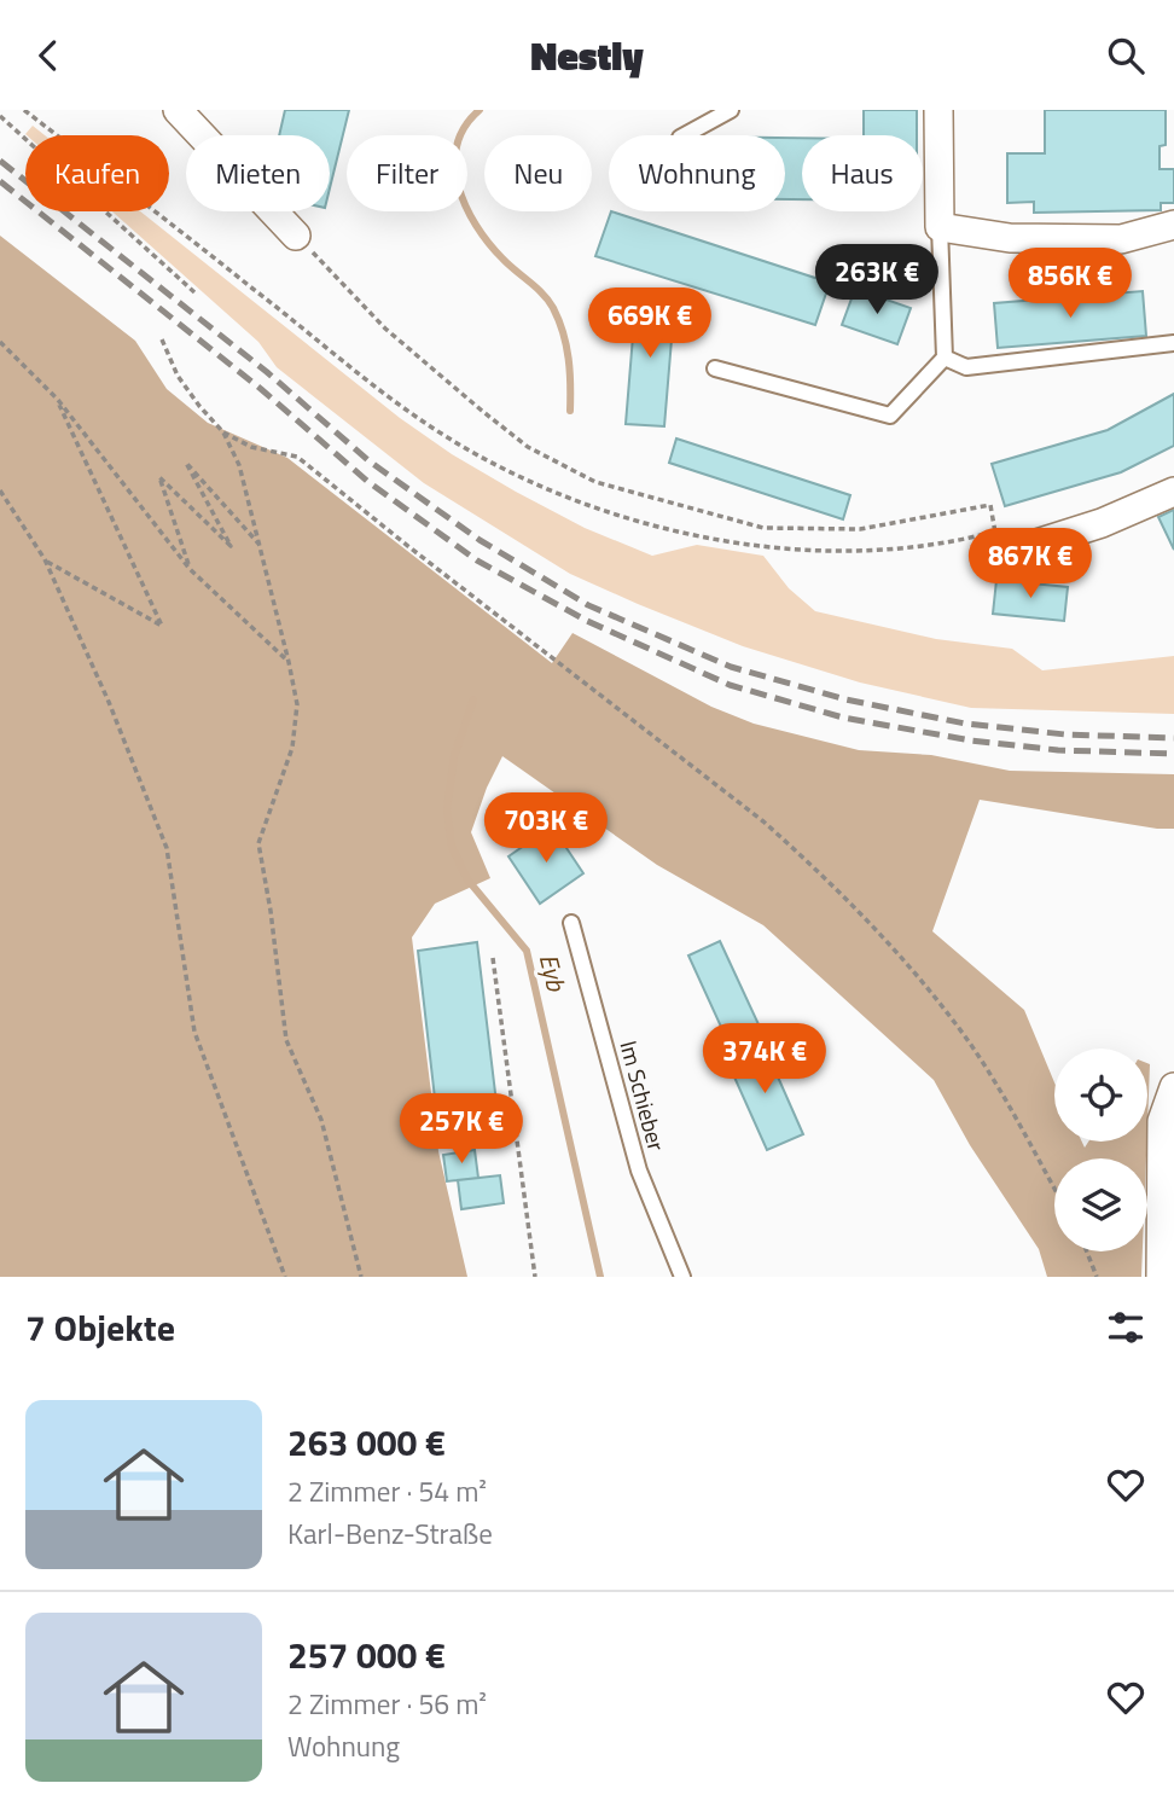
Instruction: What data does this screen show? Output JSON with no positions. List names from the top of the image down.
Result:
{
  "streets": {
    "lane": ["Im Schieber"]
  },
  "water": ["Eyb"],
  "page": {
    "header": "Nestly",
    "chip": [
      "Kaufen",
      "Mieten",
      "Filter",
      "Neu",
      "Wohnung",
      "Haus"
    ],
    "price": [
      "263K €",
      "856K €",
      "669K €",
      "867K €",
      "703K €",
      "374K €",
      "257K €"
    ],
    "heading": "7 Objekte",
    "list": [
      {
        "name": "263 000 €",
        "note": "2 Zimmer · 54 m² · Karl-Benz-Straße"
      },
      {
        "name": "257 000 €",
        "note": "2 Zimmer · 56 m² · Wohnung"
      }
    ]
  }
}
